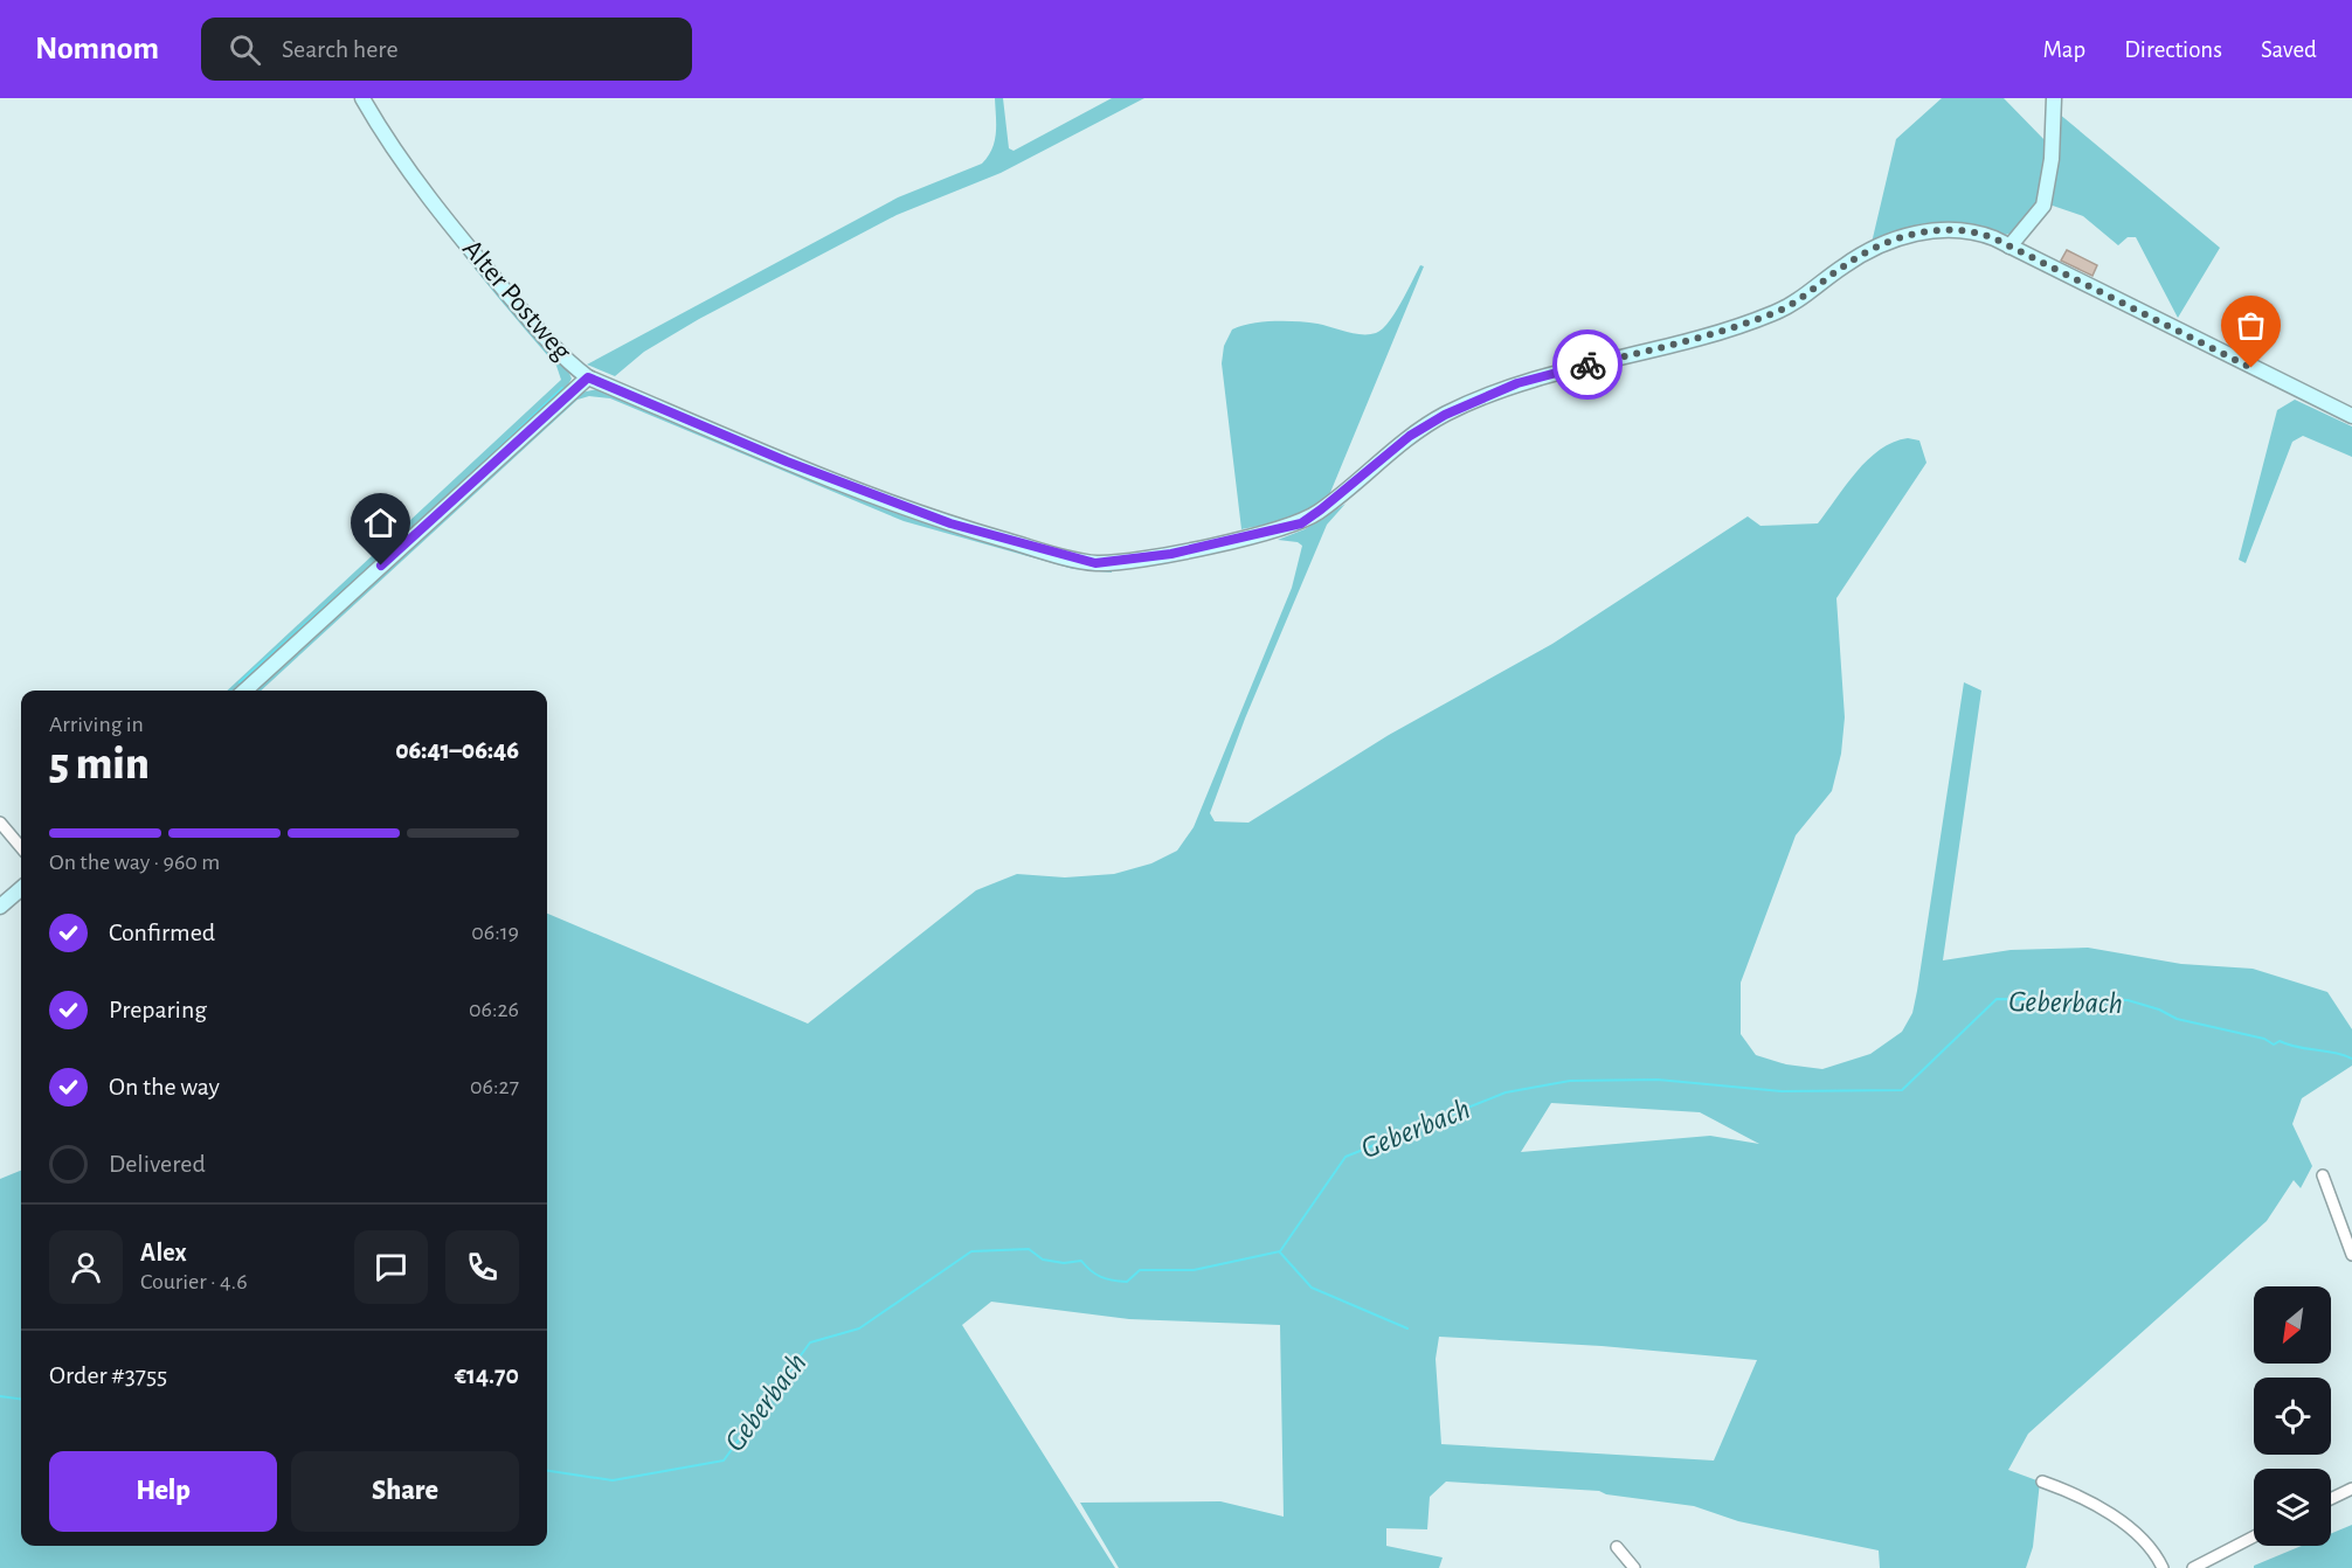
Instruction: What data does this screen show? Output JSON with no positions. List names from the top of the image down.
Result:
{
  "streets": {
    "street": ["Alter Postweg"]
  },
  "water": ["Geberbach"],
  "north": "bottom left",
  "page": {
    "header": "Nomnom",
    "search": "Search here",
    "nav": ["Map", "Directions", "Saved"],
    "heading": ["5 min", "Arriving in", "06:41–06:46"],
    "panel": [
      "Alex",
      "Courier · 4.6",
      "Order #3755",
      "€14.70"
    ],
    "bar": "On the way · 960 m",
    "list": [
      ["Confirmed", "06:19"],
      ["Preparing", "06:26"],
      ["On the way", "06:27"],
      "Delivered"
    ],
    "buttons": ["Help", "Share"]
  }
}
